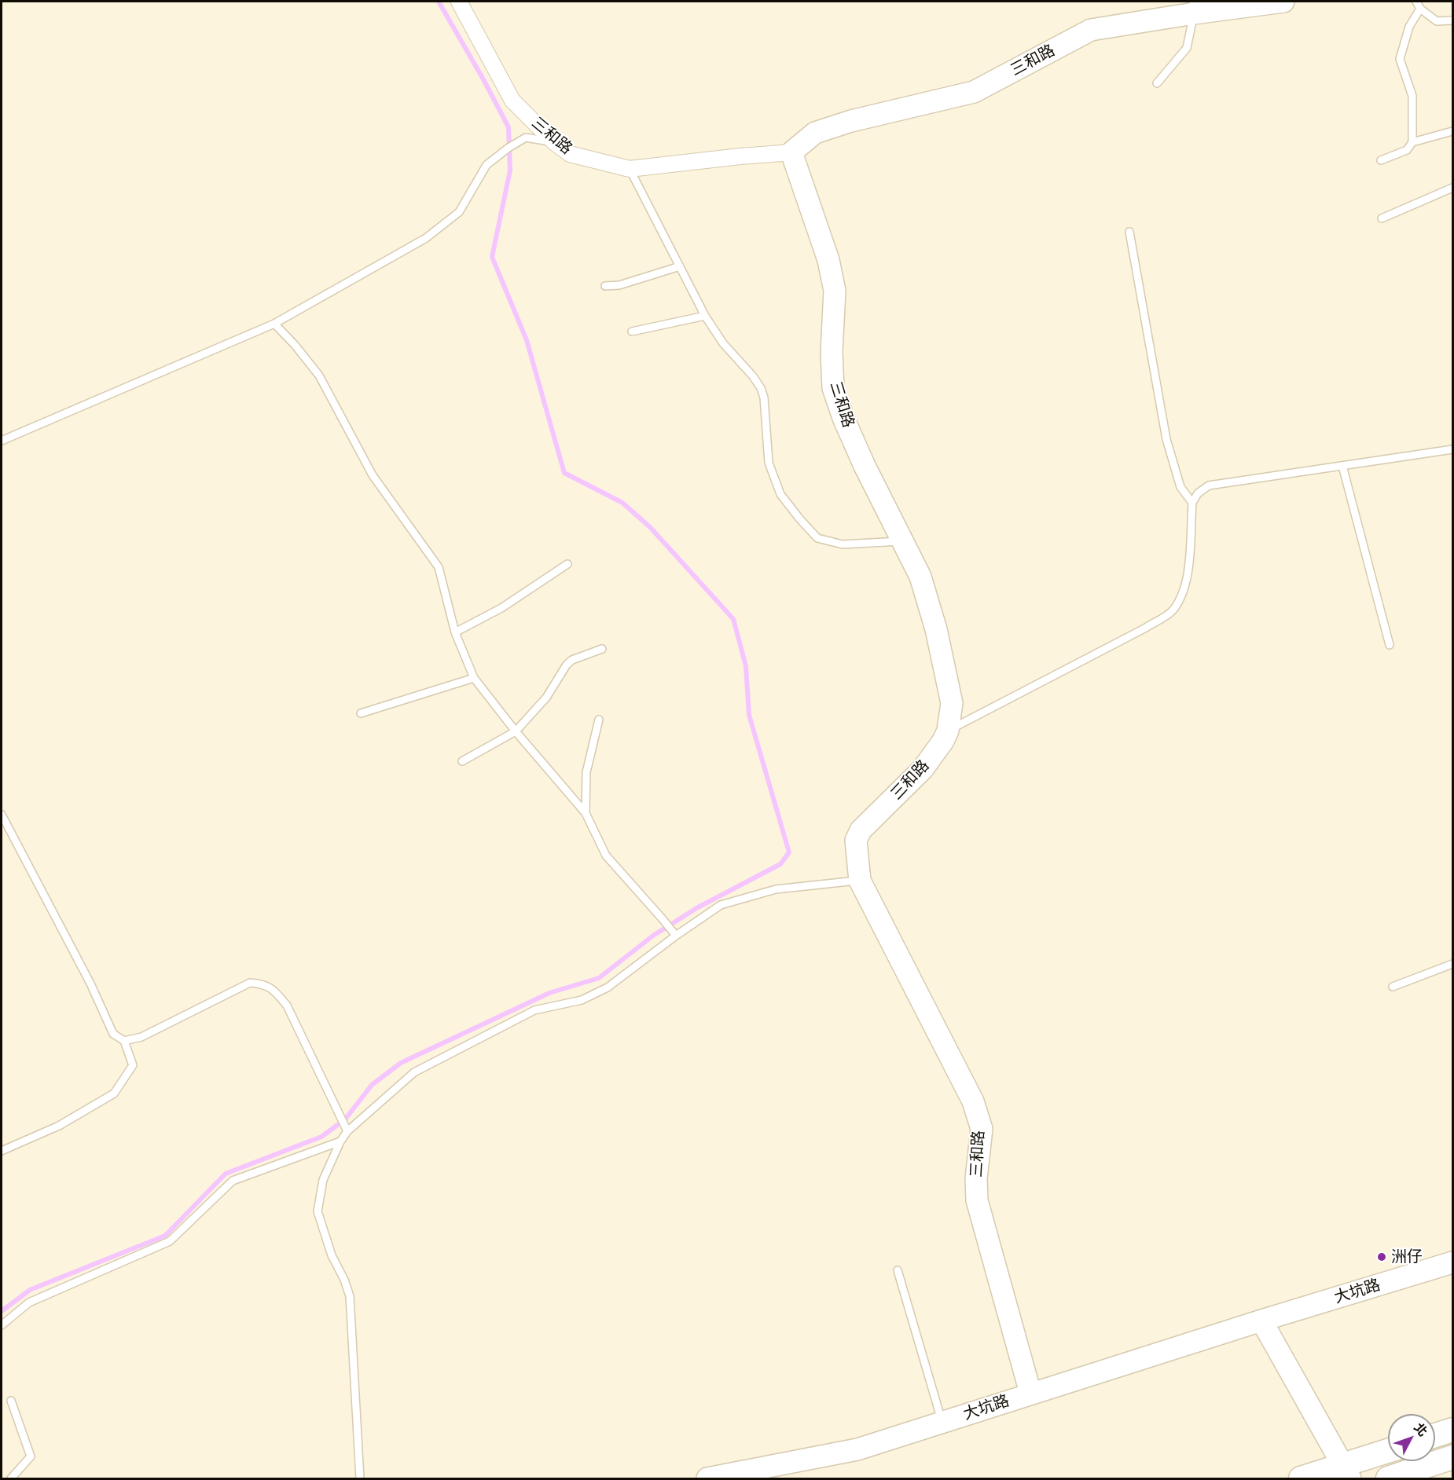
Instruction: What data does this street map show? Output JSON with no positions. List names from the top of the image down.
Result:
{
  "streets": {
    "main road": ["三和路", "大坑路"]
  },
  "crossings": [
    ["三和路", "大坑路"]
  ],
  "places": ["洲仔"],
  "north": "top right"
}
